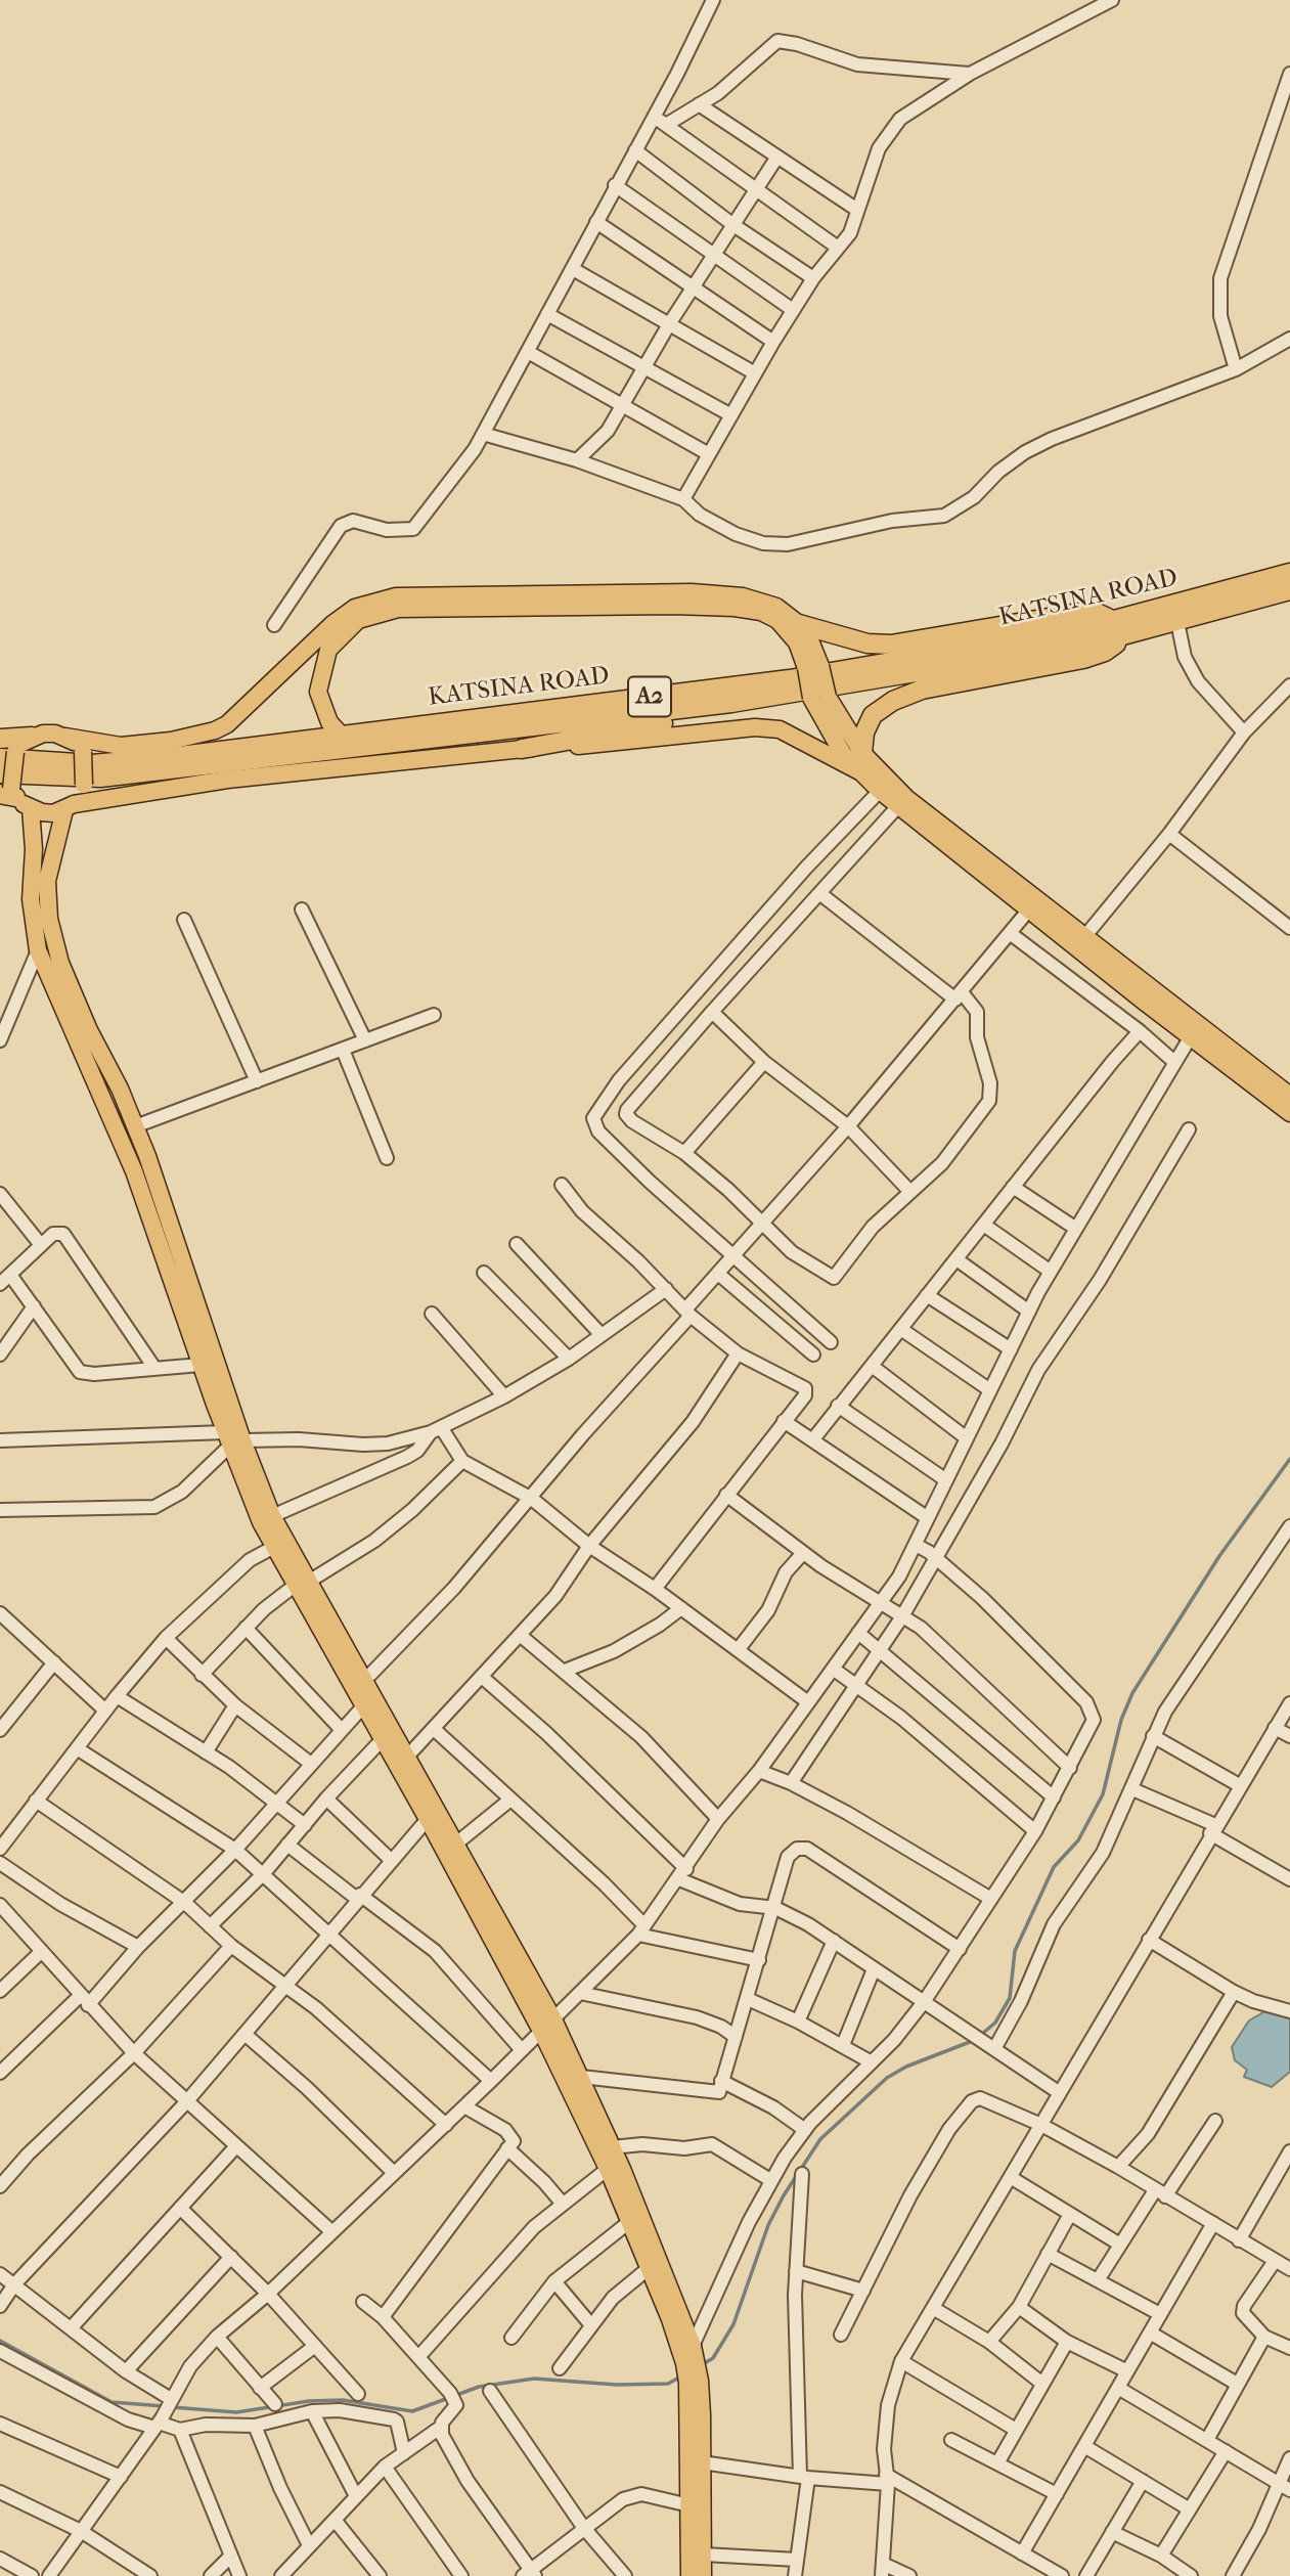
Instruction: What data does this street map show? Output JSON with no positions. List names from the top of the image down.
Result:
{
  "streets": {
    "highway": ["KATSINA ROAD", "A2"]
  }
}
